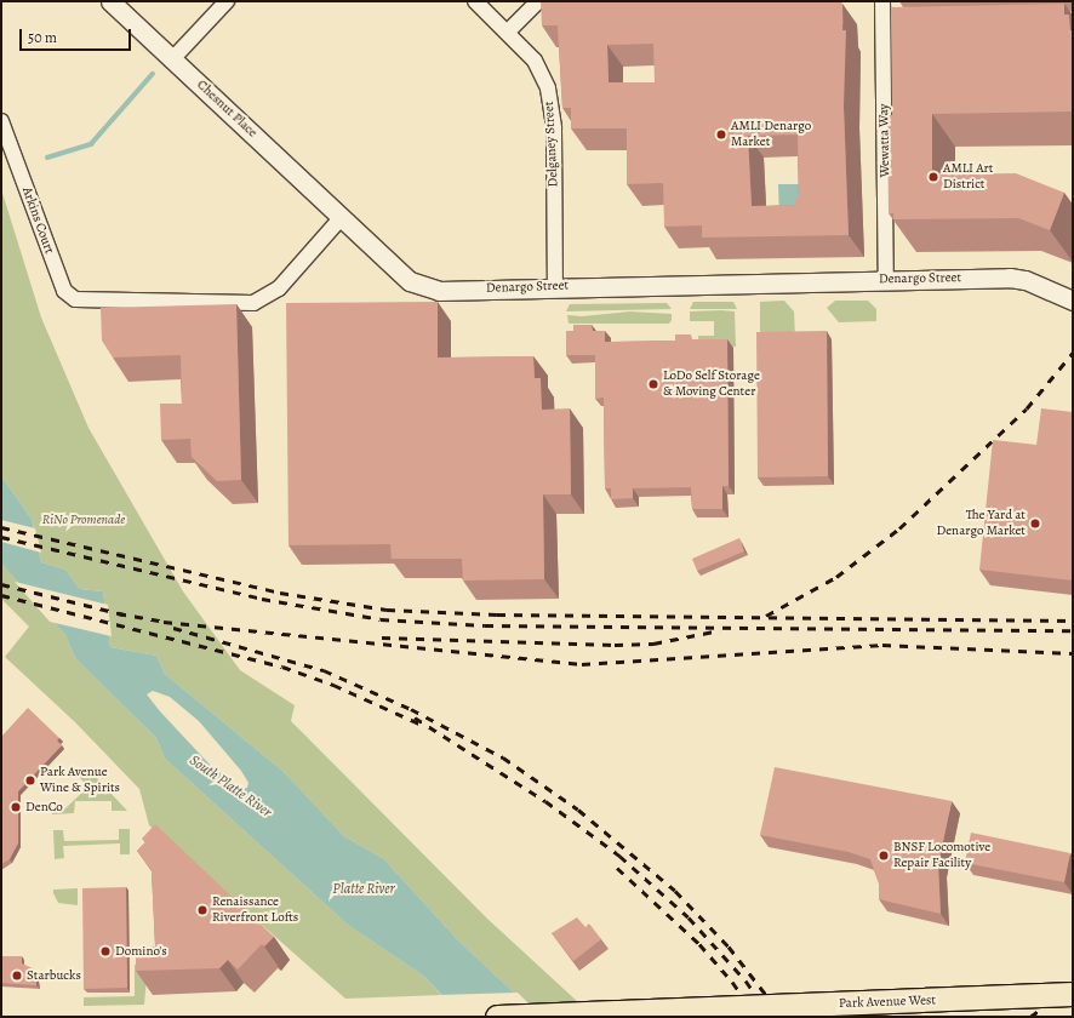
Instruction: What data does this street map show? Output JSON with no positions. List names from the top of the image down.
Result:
{
  "streets": {
    "main road": ["Park Avenue West"],
    "street": [
      "Chesnut Place",
      "Wewatta Way",
      "Delganey Street",
      "Arkins Court",
      "Denargo Street"
    ]
  },
  "crossings": [
    ["Chesnut Place", "Arkins Court"],
    ["Chesnut Place", "Denargo Street"],
    ["Wewatta Way", "Denargo Street"],
    ["Delganey Street", "Denargo Street"],
    ["Arkins Court", "Denargo Street"]
  ],
  "water": ["South Platte River", "Platte River"],
  "parks": ["RiNo Promenade"],
  "places": [
    "AMLI Denargo Market",
    "AMLI Art District",
    "LoDo Self Storage & Moving Center",
    "The Yard at Denargo Market",
    "Park Avenue Wine & Spirits",
    "DenCo",
    "BNSF Locomotive Repair Facility",
    "Renaissance Riverfront Lofts",
    "Domino's",
    "Starbucks"
  ],
  "scale_bar": "50 m"
}
